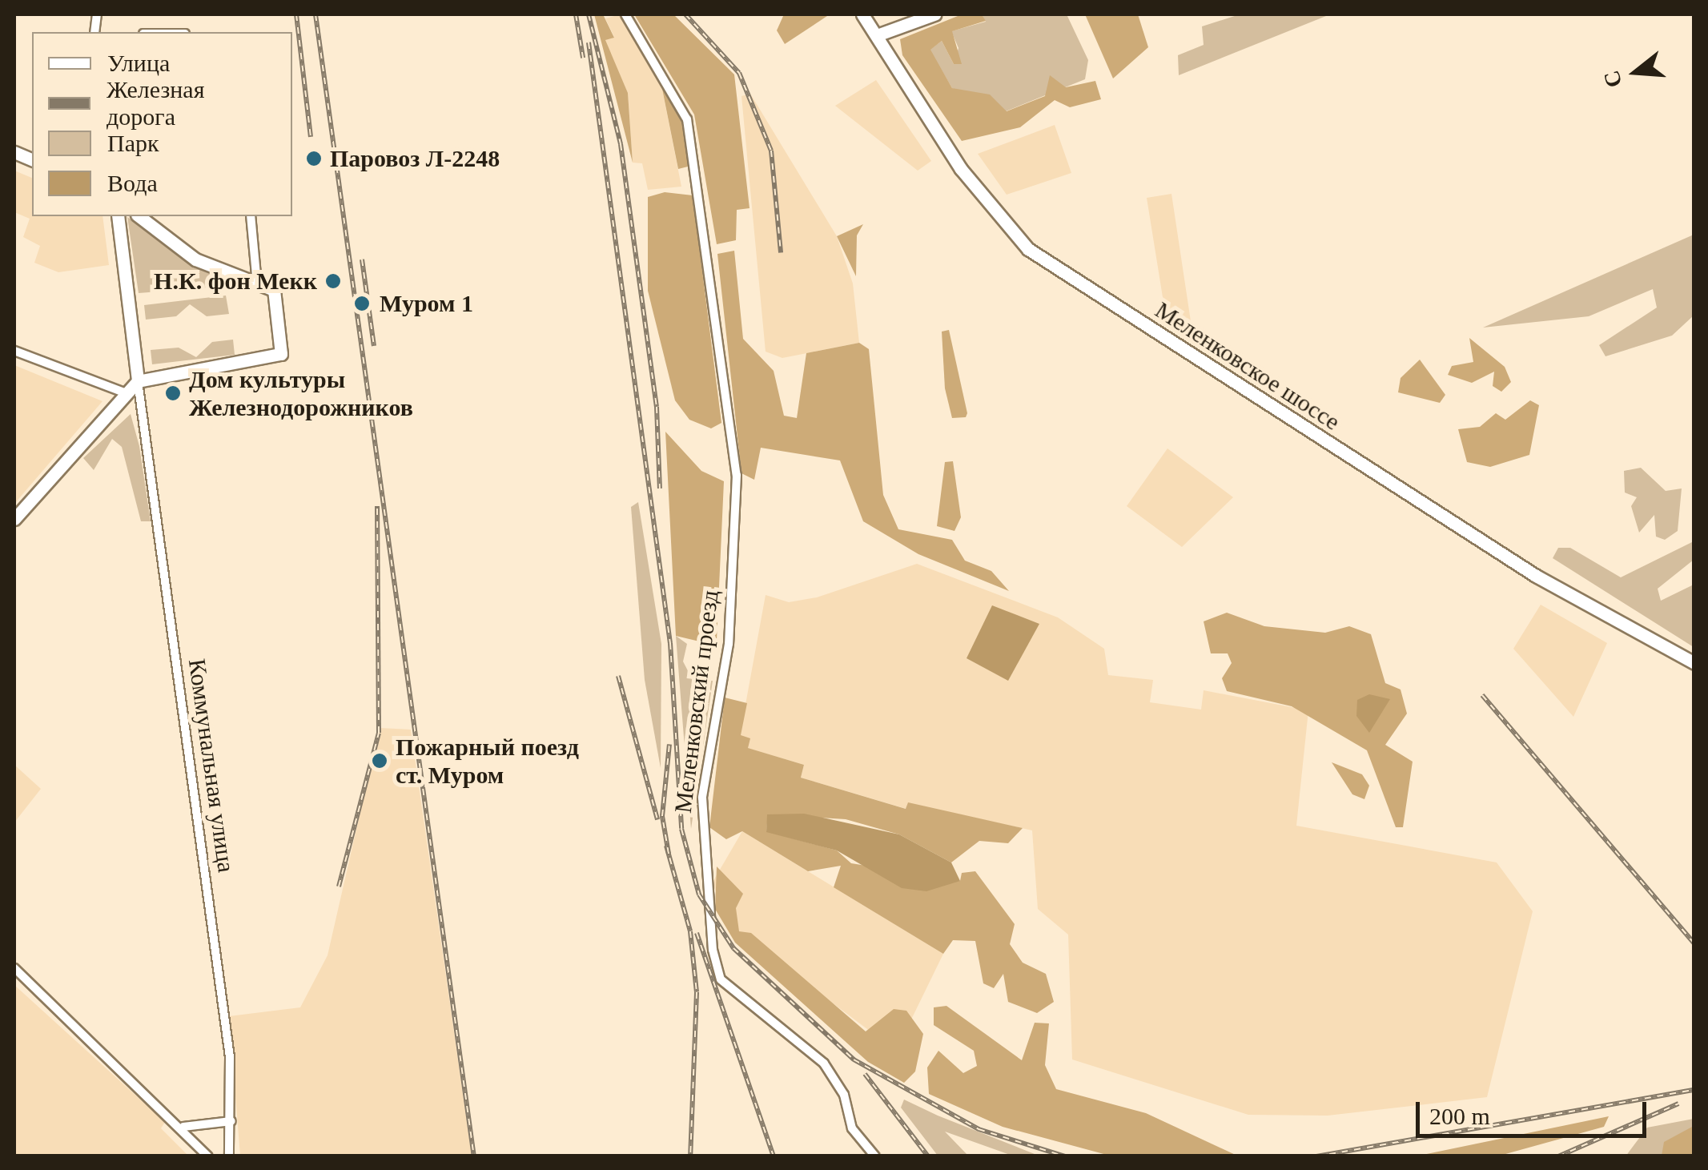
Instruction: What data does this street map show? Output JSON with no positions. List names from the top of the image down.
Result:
{
  "streets": {
    "main road": ["Меленковское шоссе"],
    "street": ["Меленковский проезд", "Коммунальная улица"]
  },
  "places": [
    "Паровоз Л-2248",
    "Н.К. фон Мекк",
    "Муром 1",
    "Дом культуры Железнодорожников",
    "Пожарный поезд ст. Муром"
  ],
  "legend": [
    "Улица",
    "Железная дорога",
    "Парк",
    "Вода"
  ],
  "scale_bar": "200 m",
  "north": "left"
}
